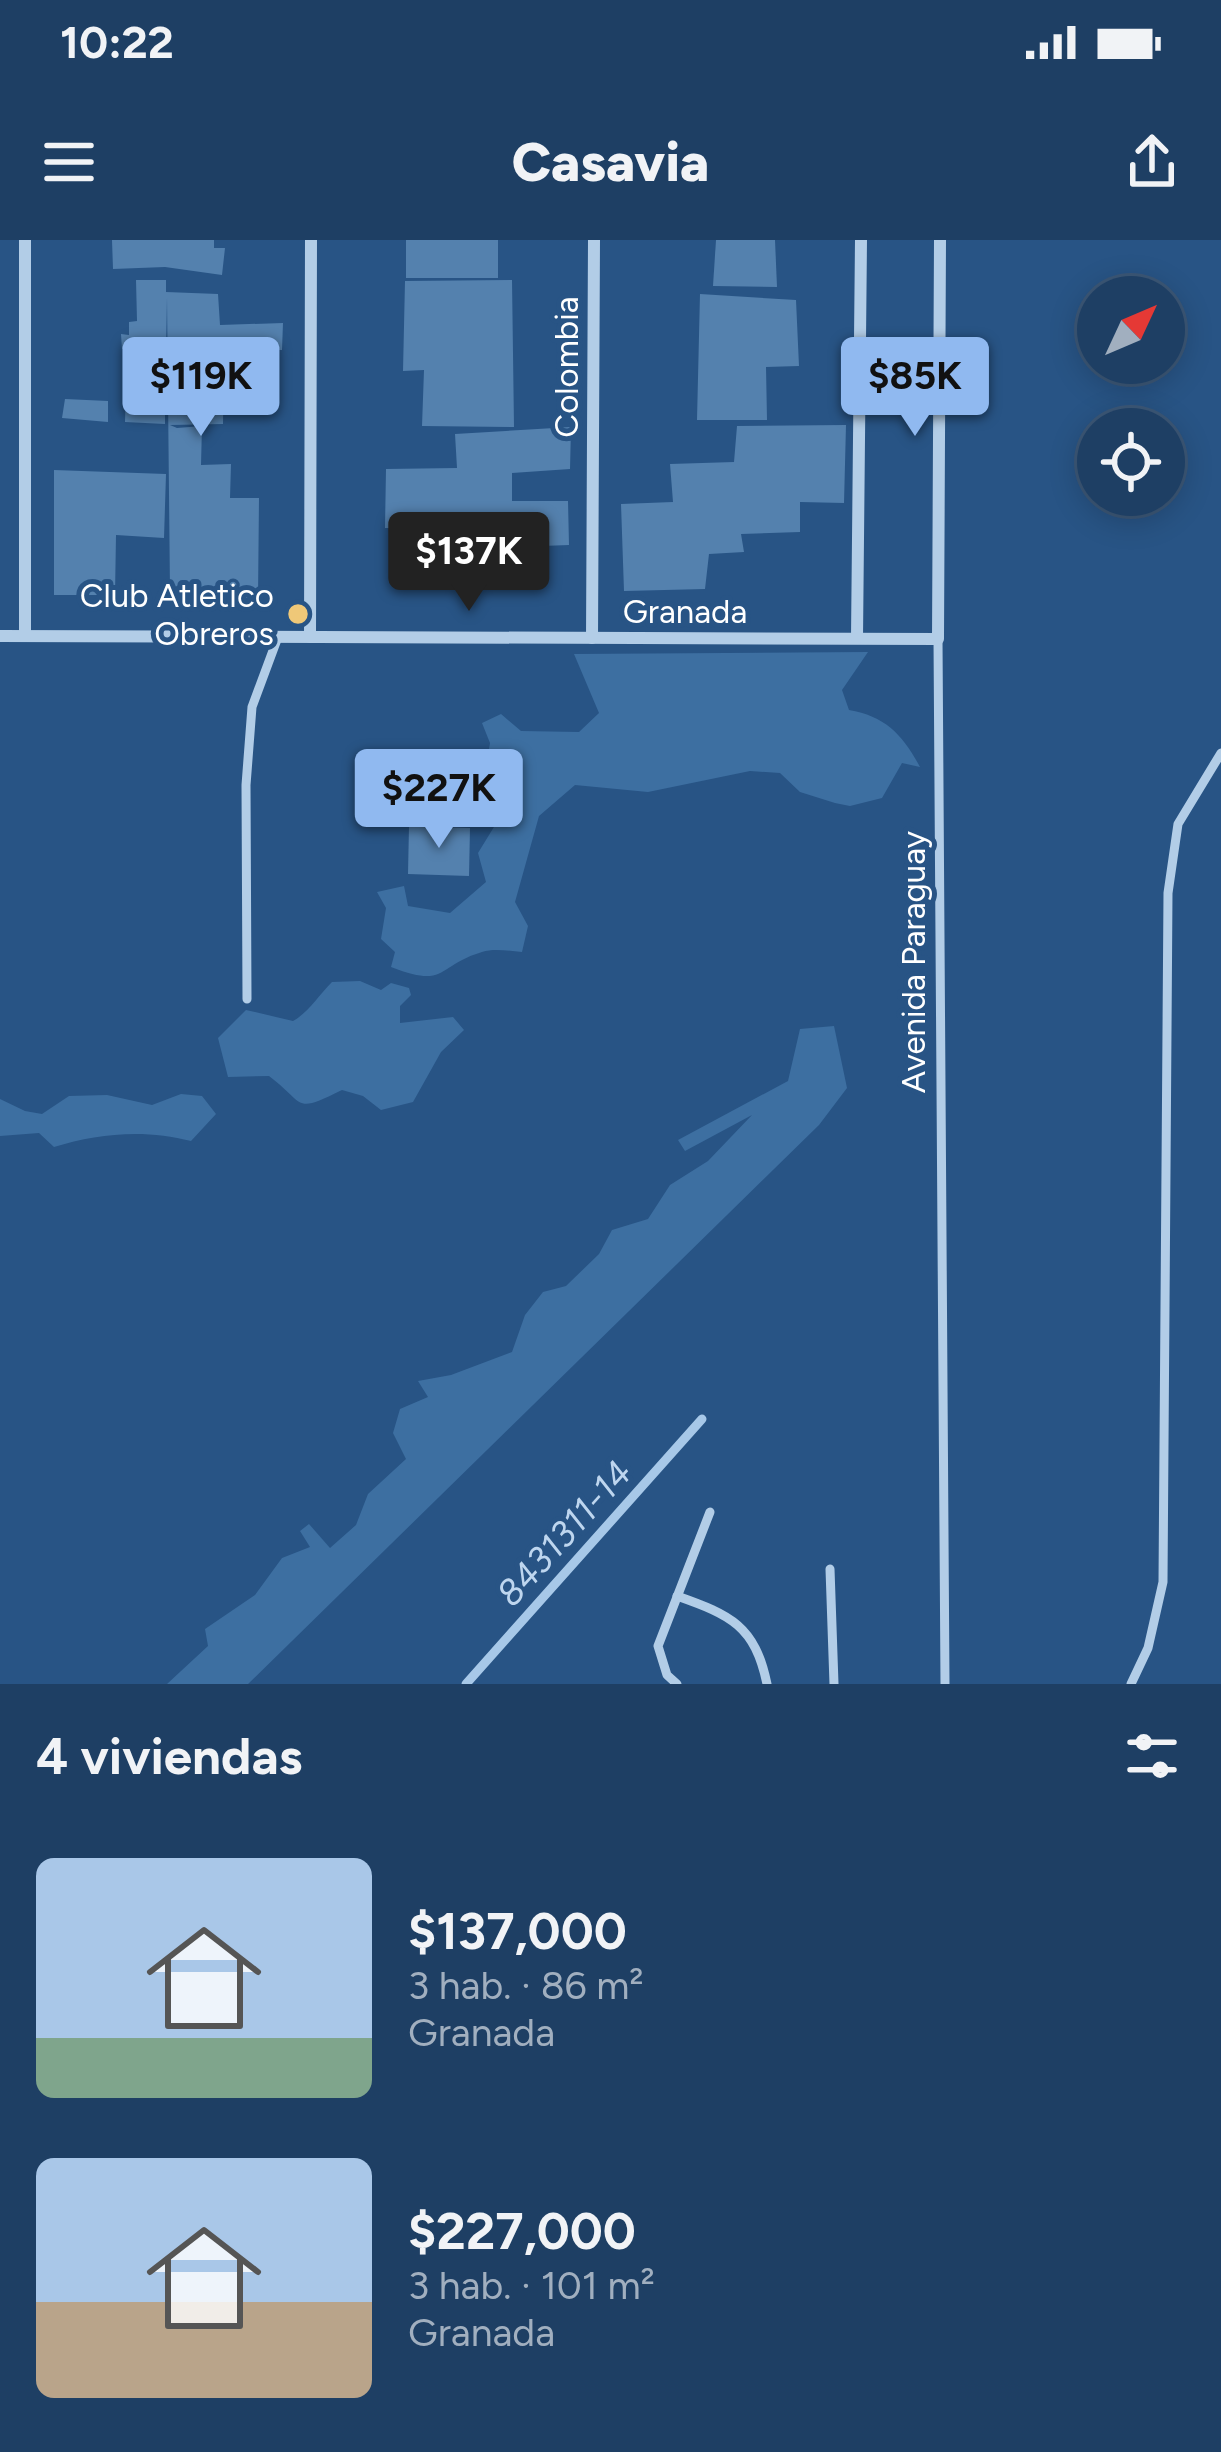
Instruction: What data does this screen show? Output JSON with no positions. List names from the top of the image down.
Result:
{
  "streets": {
    "street": ["Colombia", "Granada", "Avenida Paraguay"]
  },
  "crossings": [
    ["Colombia", "Granada"],
    ["Granada", "Avenida Paraguay"]
  ],
  "water": ["8431311-14"],
  "places": ["Club Atletico Obreros"],
  "north": "top right",
  "page": {
    "status": "10:22",
    "header": "Casavia",
    "price": [
      "$119K",
      "$85K",
      "$137K",
      "$227K"
    ],
    "heading": "4 viviendas",
    "list": [
      {
        "name": "$137,000",
        "note": "3 hab. · 86 m² · Granada"
      },
      {
        "name": "$227,000",
        "note": "3 hab. · 101 m² · Granada"
      }
    ]
  }
}
